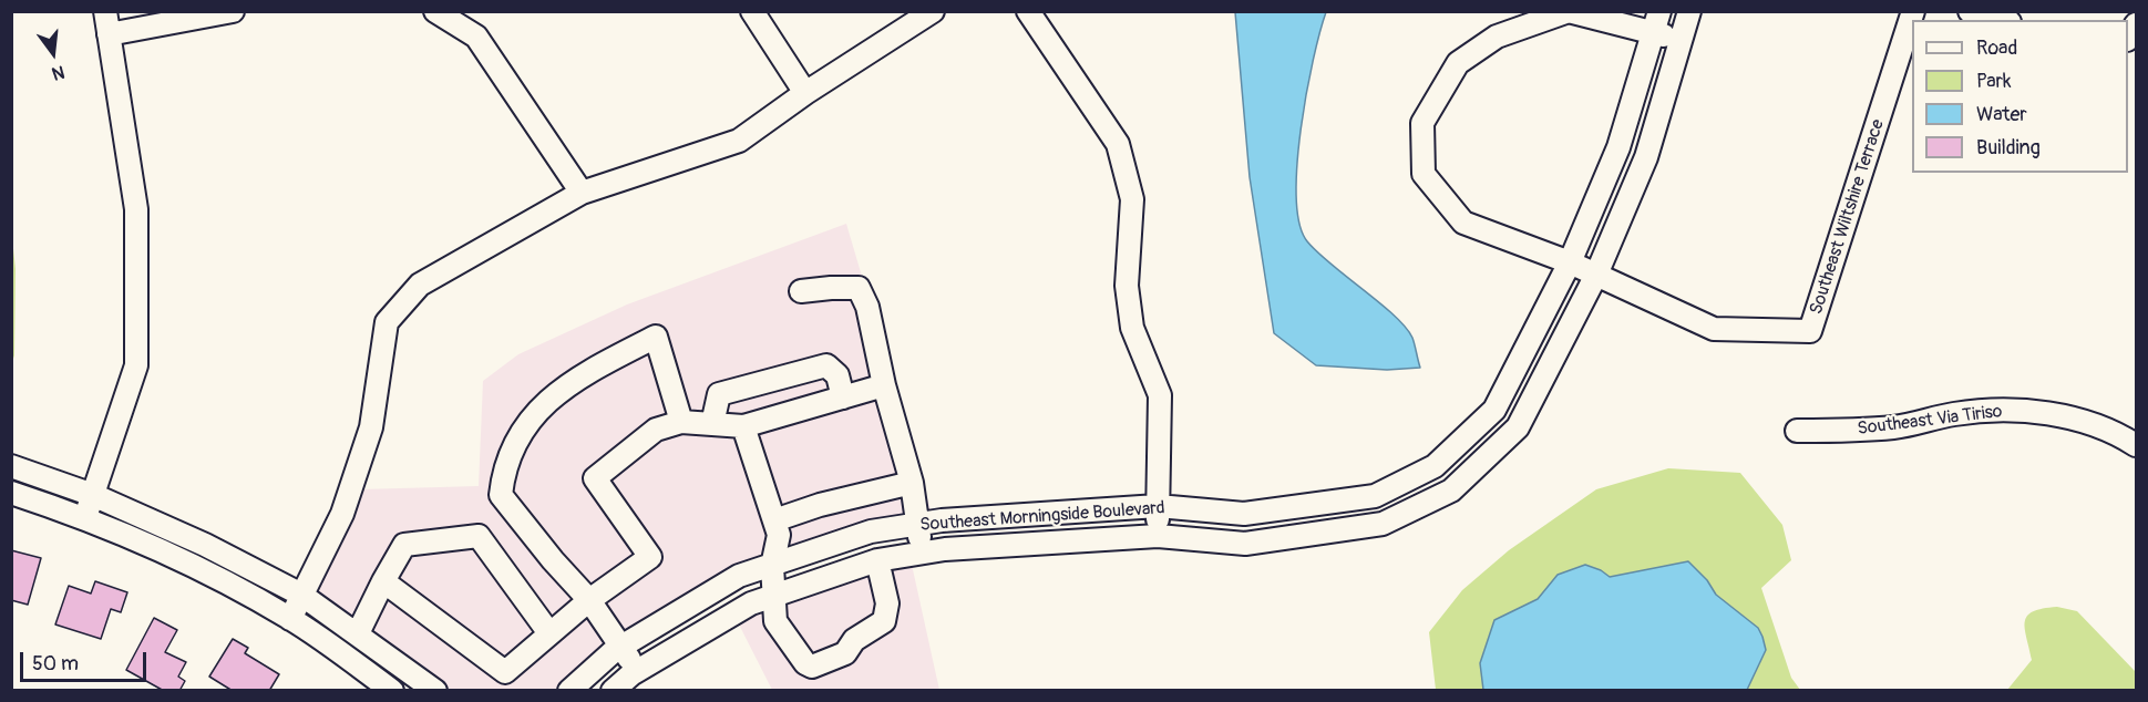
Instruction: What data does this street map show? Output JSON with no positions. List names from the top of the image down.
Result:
{
  "streets": {
    "street": ["Southeast Wiltshire Terrace", "Southeast Via Tiriso", "Southeast Morningside Boulevard"]
  },
  "crossings": [
    ["Southeast Wiltshire Terrace", "Southeast Morningside Boulevard"]
  ],
  "legend": [
    "Road",
    "Park",
    "Water",
    "Building"
  ],
  "scale_bar": "50 m",
  "north": "bottom"
}
